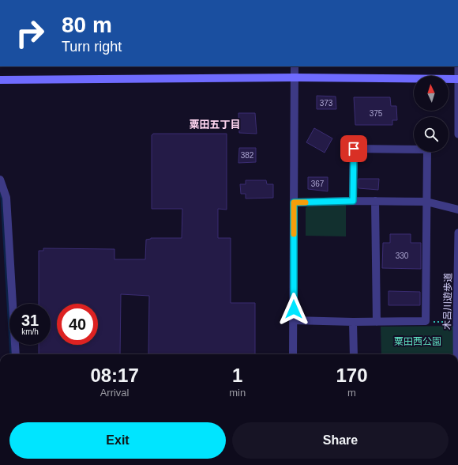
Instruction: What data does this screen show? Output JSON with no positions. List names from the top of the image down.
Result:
{
  "streets": {
    "street": ["木呂川遊歩道"]
  },
  "districts": ["粟田五丁目"],
  "parks": ["粟田西公園"],
  "house_numbers": [
    "373",
    "375",
    "382",
    "367",
    "330"
  ],
  "north": "top",
  "page": {
    "turn": ["80 m", "Turn right"],
    "speed": "31 km/h",
    "limit": "40",
    "eta": [
      "08:17",
      "Arrival",
      "1",
      "min",
      "170",
      "m"
    ],
    "buttons": ["Exit", "Share"]
  }
}
